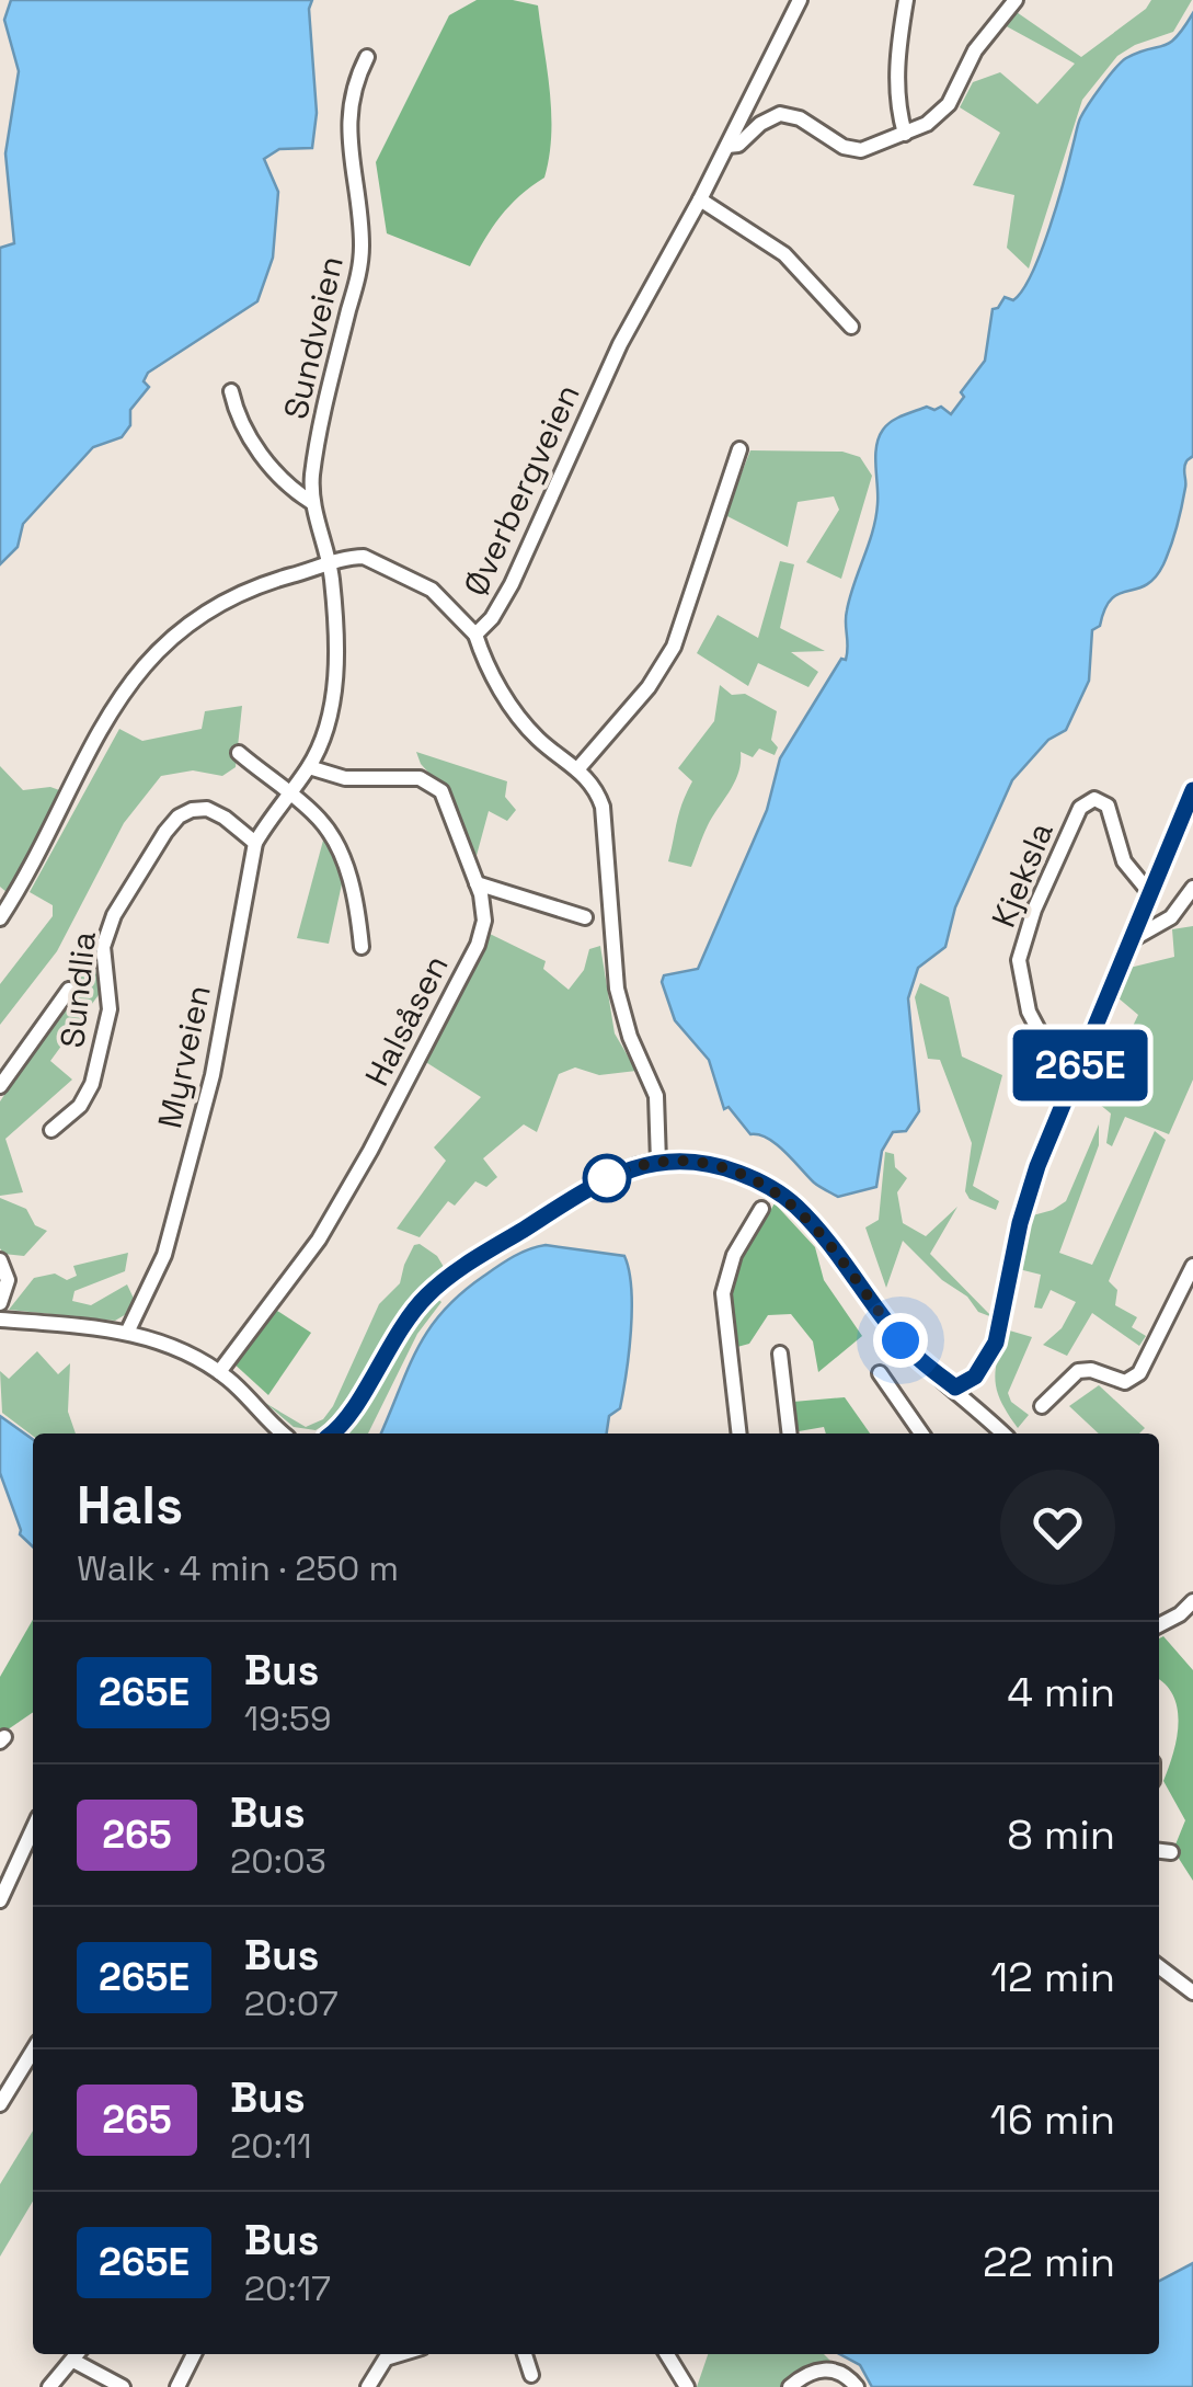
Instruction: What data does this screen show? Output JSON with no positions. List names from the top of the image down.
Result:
{
  "streets": {
    "street": [
      "Sundveien",
      "Øverbergveien",
      "Kjeksla",
      "Sundlia",
      "Halsåsen",
      "Myrveien"
    ]
  },
  "crossings": [
    ["Sundveien", "Myrveien"],
    ["Sundlia", "Myrveien"],
    ["Halsåsen", "Myrveien"]
  ],
  "lines": ["bus line 265E"],
  "page": {
    "on_map": "265E",
    "heading": ["Hals", "Walk · 4 min · 250 m"],
    "list": [
      {
        "mark": "265E",
        "name": "Bus",
        "note": "19:59",
        "value": "4 min"
      },
      {
        "mark": "265",
        "name": "Bus",
        "note": "20:03",
        "value": "8 min"
      },
      {
        "mark": "265E",
        "name": "Bus",
        "note": "20:07",
        "value": "12 min"
      },
      {
        "mark": "265",
        "name": "Bus",
        "note": "20:11",
        "value": "16 min"
      },
      {
        "mark": "265E",
        "name": "Bus",
        "note": "20:17",
        "value": "22 min"
      }
    ]
  }
}
